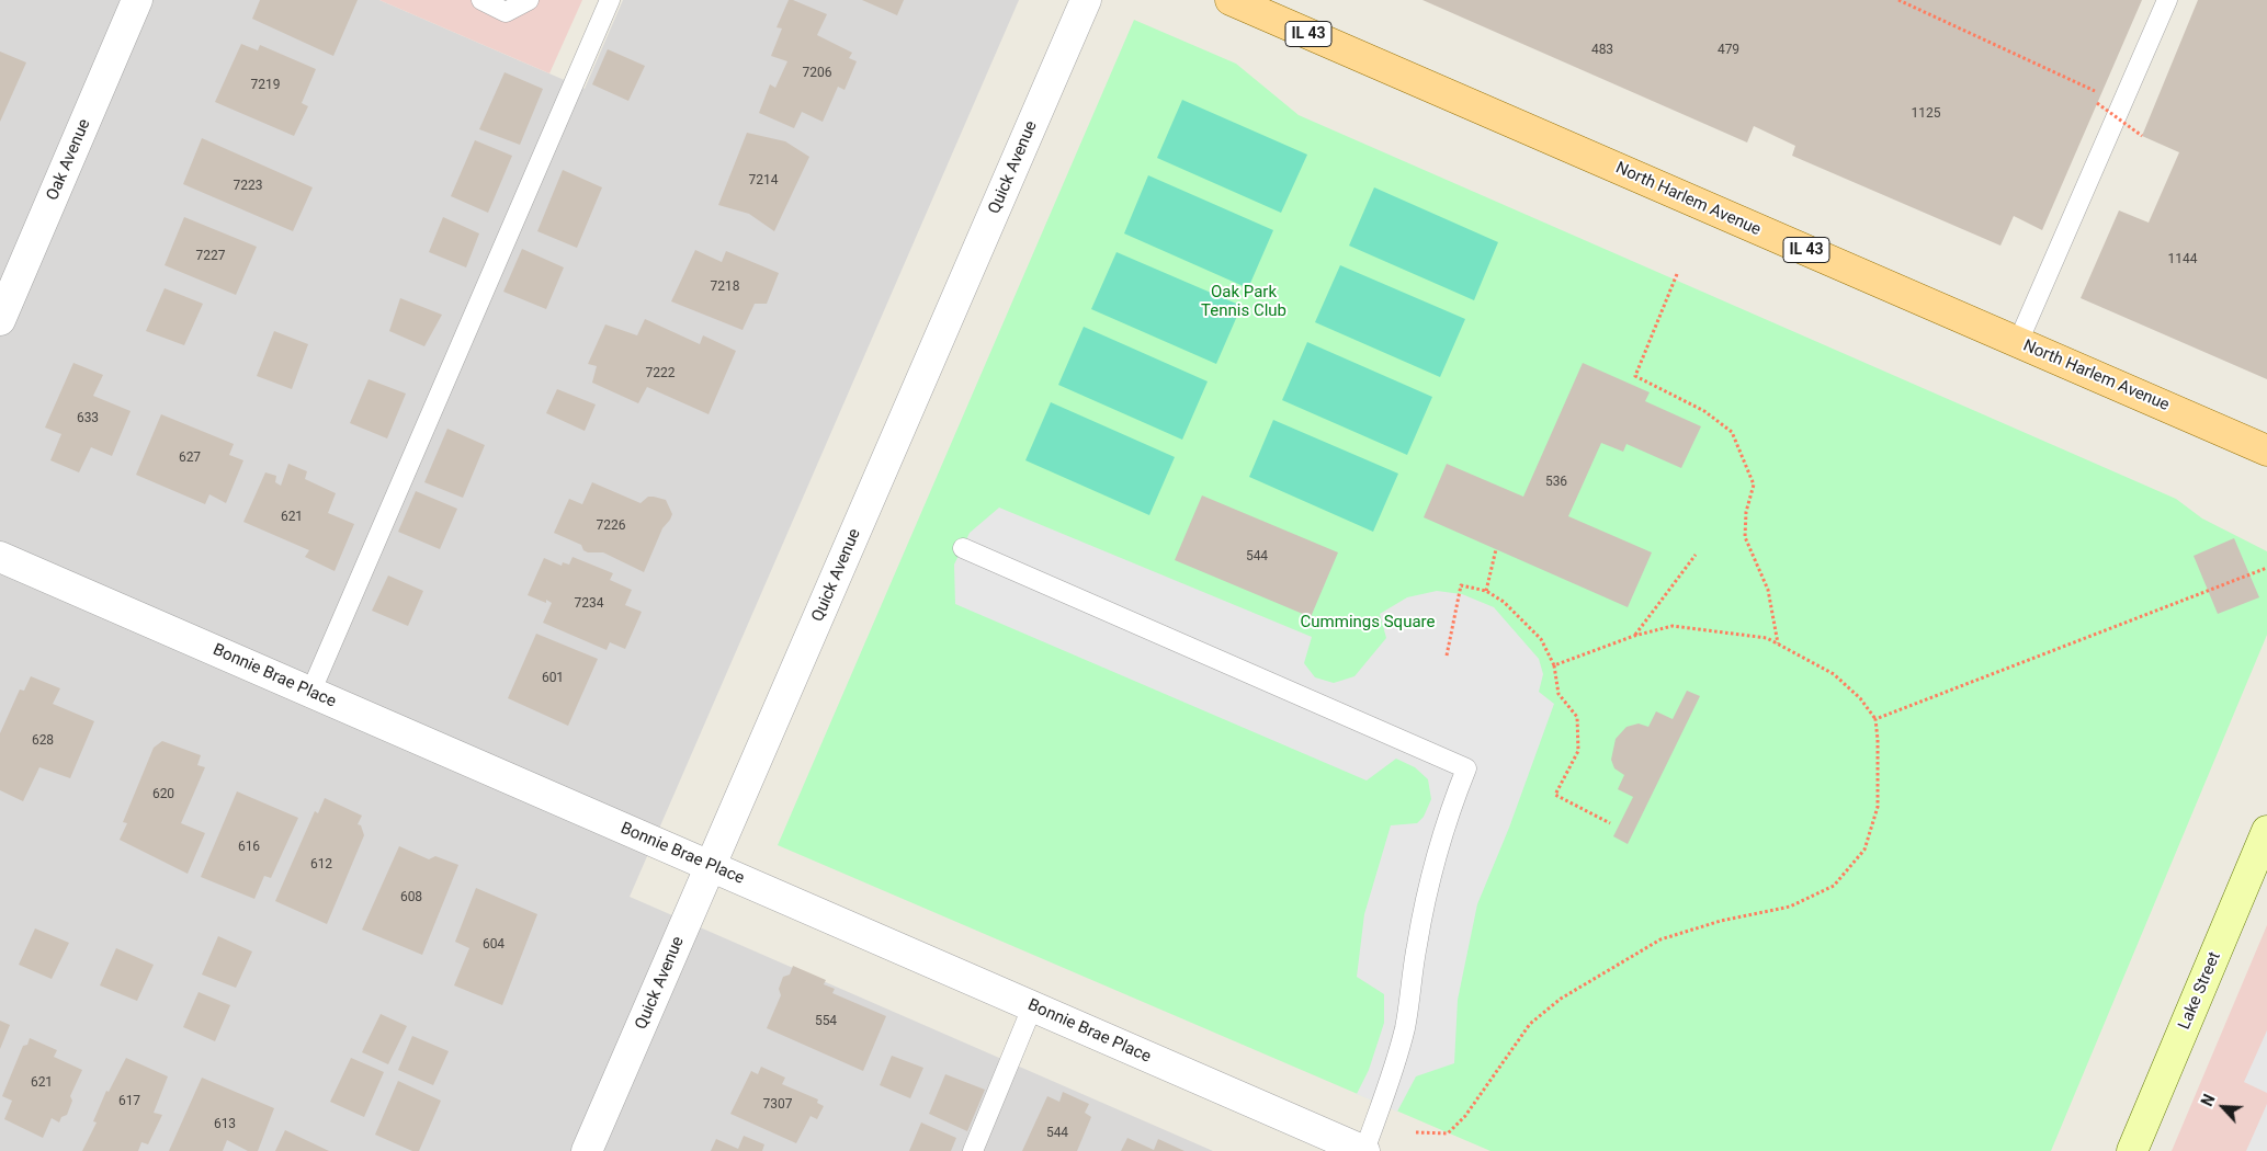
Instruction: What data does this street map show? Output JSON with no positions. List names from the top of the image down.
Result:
{
  "streets": {
    "main road": ["IL 43", "North Harlem Avenue", "Lake Street"],
    "street": ["Oak Avenue", "Quick Avenue", "Bonnie Brae Place"]
  },
  "crossings": [
    ["Quick Avenue", "Bonnie Brae Place"]
  ],
  "parks": ["Oak Park Tennis Club", "Cummings Square"],
  "house_numbers": [
    "483",
    "479",
    "7206",
    "7219",
    "1125",
    "7214",
    "7223",
    "7227",
    "1144",
    "7218",
    "7222",
    "633",
    "627",
    "536",
    "621",
    "7226",
    "544",
    "7234",
    "601",
    "628",
    "620",
    "616",
    "612",
    "608",
    "604",
    "554",
    "621",
    "617",
    "7307",
    "613",
    "544"
  ],
  "north": "top left"
}
